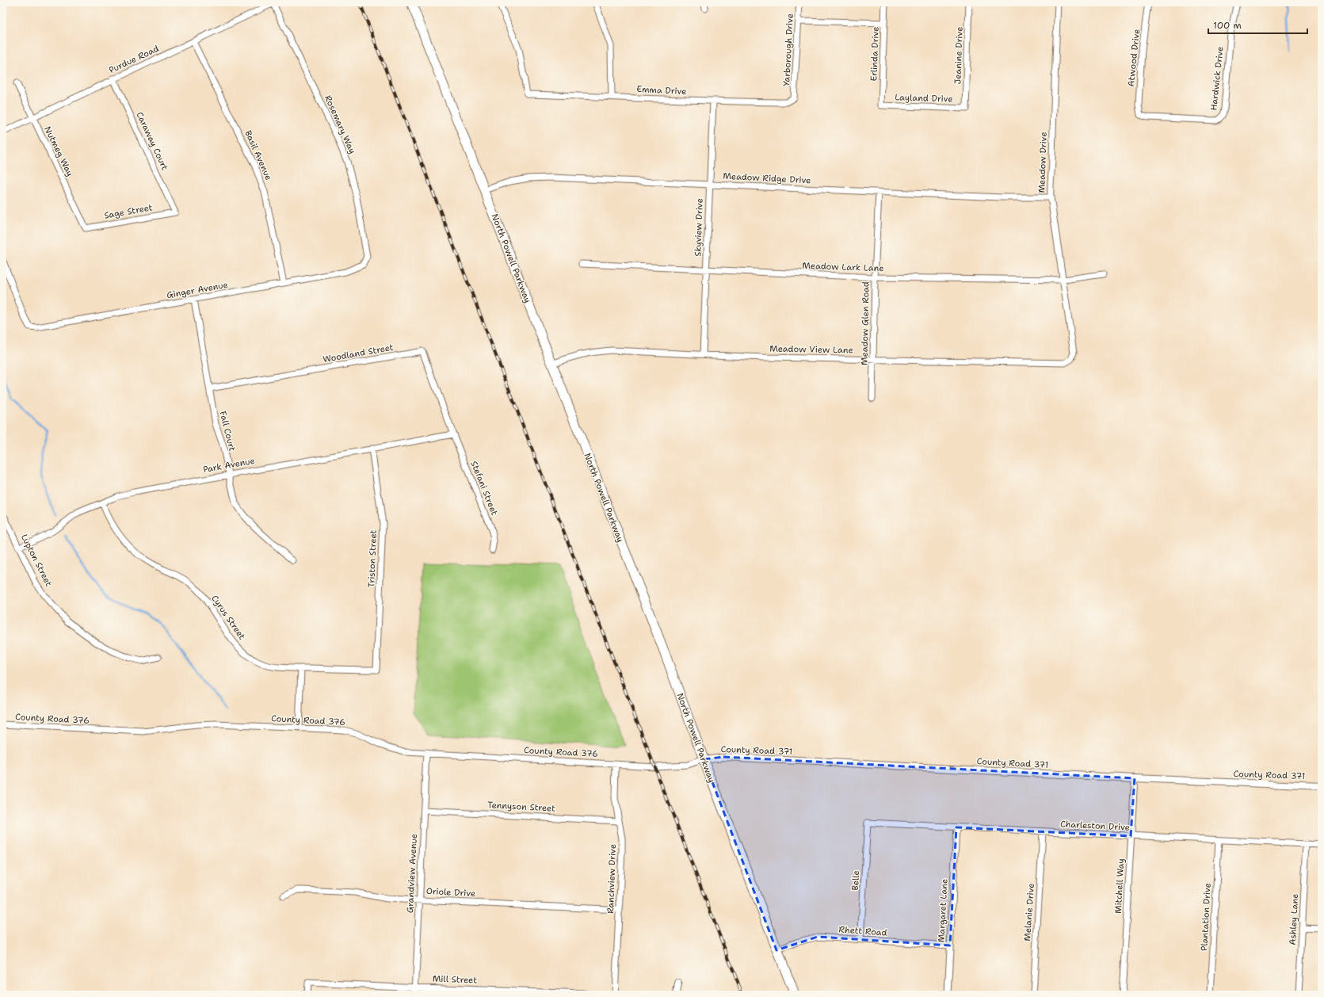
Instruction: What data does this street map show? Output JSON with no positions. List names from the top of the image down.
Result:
{
  "streets": {
    "main road": ["North Powell Parkway"],
    "street": [
      "Yarborough Drive",
      "Erlinda Drive",
      "Jeanine Drive",
      "Atwood Drive",
      "Purdue Road",
      "Hardwick Drive",
      "Emma Drive",
      "Layland Drive",
      "Rosemary Way",
      "Caraway Court",
      "Nutmeg Way",
      "Basil Avenue",
      "Meadow Drive",
      "Meadow Ridge Drive",
      "Sage Street",
      "Skyview Drive",
      "Meadow Lark Lane",
      "Ginger Avenue",
      "Meadow Glen Road",
      "Meadow View Lane",
      "Woodland Street",
      "Fall Court",
      "Park Avenue",
      "Stefani Street",
      "Triston Street",
      "Lupton Street",
      "Cyrus Street",
      "County Road 376",
      "County Road 371",
      "Tennyson Street",
      "Charleston Drive",
      "Grandview Avenue",
      "Ranchview Drive",
      "Belle",
      "Mitchell Way",
      "Oriole Drive",
      "Margaret Lane",
      "Melanie Drive",
      "Plantation Drive",
      "Ashley Lane",
      "Rhett Road",
      "Mill Street"
    ]
  },
  "crossings": [
    ["Yarborough Drive", "Emma Drive"],
    ["Erlinda Drive", "Layland Drive"],
    ["Jeanine Drive", "Layland Drive"],
    ["Atwood Drive", "Hardwick Drive"],
    ["Purdue Road", "Rosemary Way"],
    ["Purdue Road", "Caraway Court"],
    ["Purdue Road", "Nutmeg Way"],
    ["Purdue Road", "Basil Avenue"],
    ["Emma Drive", "Skyview Drive"],
    ["Rosemary Way", "Ginger Avenue"],
    ["Caraway Court", "Sage Street"],
    ["Nutmeg Way", "Sage Street"],
    ["Basil Avenue", "Ginger Avenue"],
    ["Meadow Drive", "Meadow Ridge Drive"],
    ["Meadow Drive", "Meadow Lark Lane"],
    ["Meadow Drive", "Meadow View Lane"],
    ["Meadow Ridge Drive", "Skyview Drive"],
    ["Meadow Ridge Drive", "North Powell Parkway"],
    ["Meadow Ridge Drive", "Meadow Glen Road"],
    ["Skyview Drive", "Meadow Lark Lane"],
    ["Skyview Drive", "Meadow View Lane"],
    ["North Powell Parkway", "Meadow View Lane"],
    ["North Powell Parkway", "County Road 376"],
    ["North Powell Parkway", "County Road 371"],
    ["North Powell Parkway", "Rhett Road"],
    ["Meadow Lark Lane", "Meadow Glen Road"],
    ["Ginger Avenue", "Fall Court"],
    ["Meadow Glen Road", "Meadow View Lane"],
    ["Woodland Street", "Fall Court"],
    ["Woodland Street", "Park Avenue"],
    ["Woodland Street", "Stefani Street"],
    ["Fall Court", "Park Avenue"],
    ["Park Avenue", "Stefani Street"],
    ["Park Avenue", "Triston Street"],
    ["Park Avenue", "Lupton Street"],
    ["Park Avenue", "Cyrus Street"],
    ["Triston Street", "Cyrus Street"],
    ["County Road 376", "County Road 371"],
    ["County Road 376", "Grandview Avenue"],
    ["County Road 376", "Ranchview Drive"],
    ["County Road 371", "Mitchell Way"],
    ["Tennyson Street", "Grandview Avenue"],
    ["Tennyson Street", "Ranchview Drive"],
    ["Charleston Drive", "Belle"],
    ["Charleston Drive", "Mitchell Way"],
    ["Charleston Drive", "Margaret Lane"],
    ["Charleston Drive", "Melanie Drive"],
    ["Charleston Drive", "Plantation Drive"],
    ["Charleston Drive", "Ashley Lane"],
    ["Grandview Avenue", "Oriole Drive"],
    ["Grandview Avenue", "Mill Street"],
    ["Ranchview Drive", "Oriole Drive"],
    ["Belle", "Rhett Road"],
    ["Margaret Lane", "Rhett Road"]
  ],
  "scale_bar": "100 m"
}
